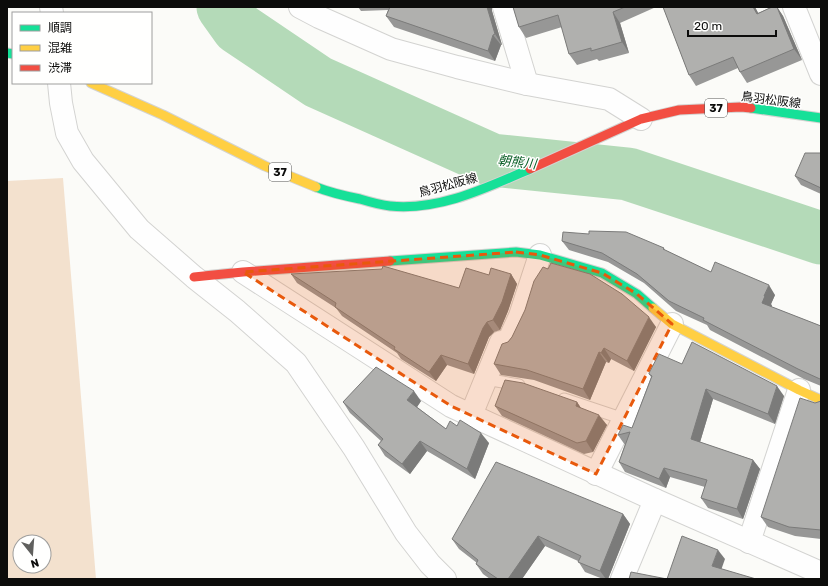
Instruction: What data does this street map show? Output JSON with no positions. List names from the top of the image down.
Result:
{
  "streets": {
    "main road": ["鳥羽松阪線", "37"]
  },
  "water": ["朝熊川"],
  "legend": ["順調", "混雑", "渋滞"],
  "scale_bar": "20 m",
  "north": "bottom"
}
